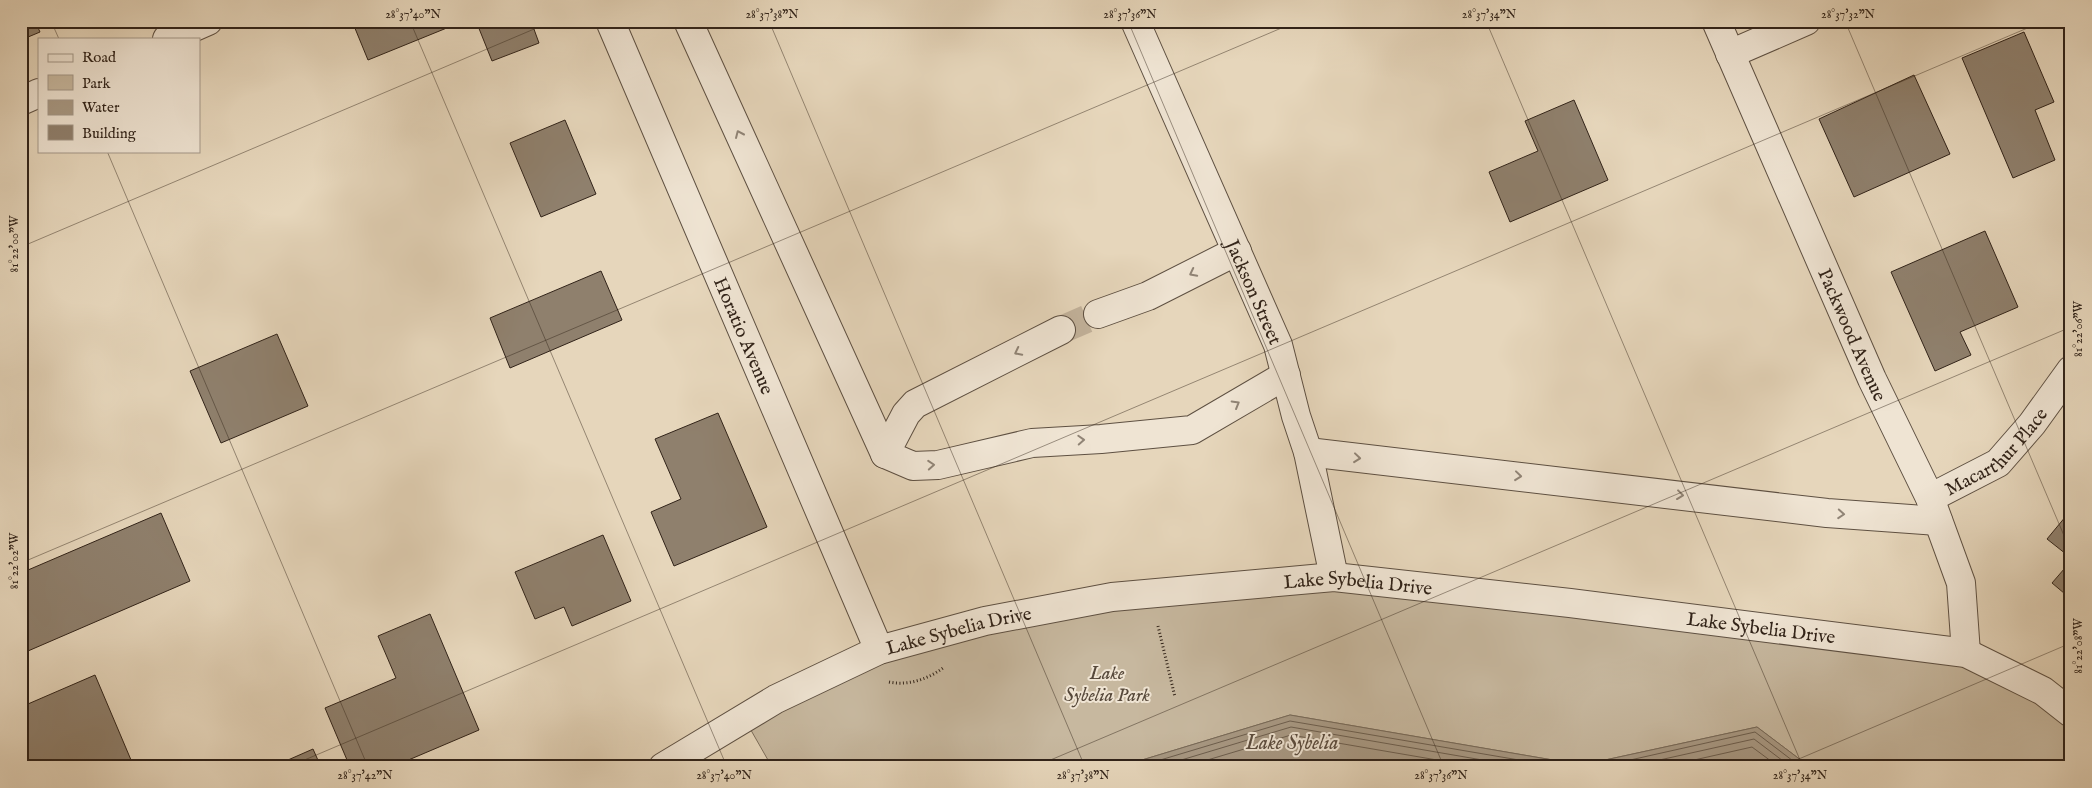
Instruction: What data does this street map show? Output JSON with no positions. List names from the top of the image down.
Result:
{
  "streets": {
    "street": [
      "Jackson Street",
      "Packwood Avenue",
      "Horatio Avenue",
      "Macarthur Place",
      "Lake Sybelia Drive"
    ]
  },
  "crossings": [
    ["Jackson Street", "Lake Sybelia Drive"],
    ["Packwood Avenue", "Macarthur Place"],
    ["Packwood Avenue", "Lake Sybelia Drive"],
    ["Horatio Avenue", "Lake Sybelia Drive"]
  ],
  "water": ["Lake Sybelia"],
  "parks": ["Lake Sybelia Park"],
  "legend": [
    "Road",
    "Park",
    "Water",
    "Building"
  ],
  "coordinates": [
    "28°37'40\"N",
    "28°37'38\"N",
    "28°37'36\"N",
    "28°37'34\"N",
    "28°37'32\"N",
    "81°22'00\"W",
    "81°22'06\"W",
    "81°22'02\"W",
    "81°22'08\"W",
    "28°37'42\"N"
  ]
}
